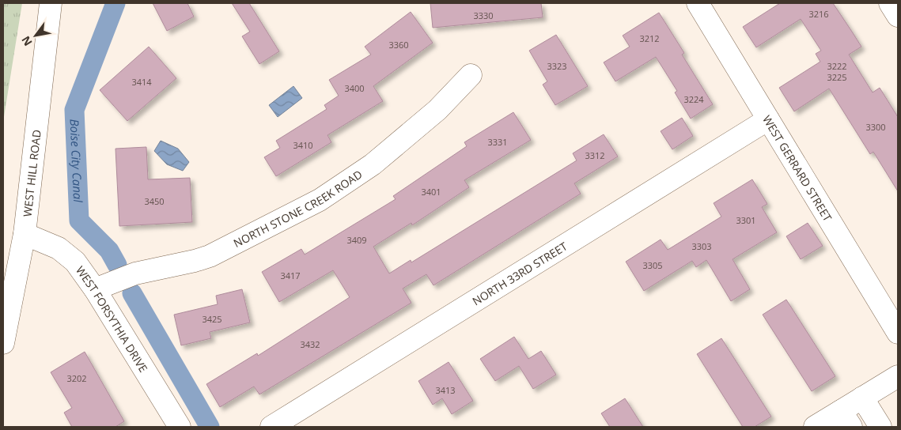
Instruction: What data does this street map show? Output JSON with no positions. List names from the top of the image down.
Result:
{
  "streets": {
    "street": [
      "WEST GERRARD STREET",
      "WEST HILL ROAD",
      "NORTH STONE CREEK ROAD",
      "NORTH 33RD STREET",
      "WEST FORSYTHIA DRIVE"
    ]
  },
  "crossings": [
    ["WEST GERRARD STREET", "NORTH 33RD STREET"],
    ["WEST HILL ROAD", "WEST FORSYTHIA DRIVE"],
    ["NORTH STONE CREEK ROAD", "WEST FORSYTHIA DRIVE"]
  ],
  "water": ["Boise City Canal"],
  "house_numbers": [
    "3216",
    "3330",
    "3212",
    "3360",
    "3323",
    "3222",
    "3225",
    "3414",
    "3400",
    "3224",
    "3300",
    "3331",
    "3410",
    "3312",
    "3401",
    "3450",
    "3301",
    "3409",
    "3303",
    "3305",
    "3417",
    "3425",
    "3432",
    "3202",
    "3413"
  ],
  "north": "bottom left"
}
